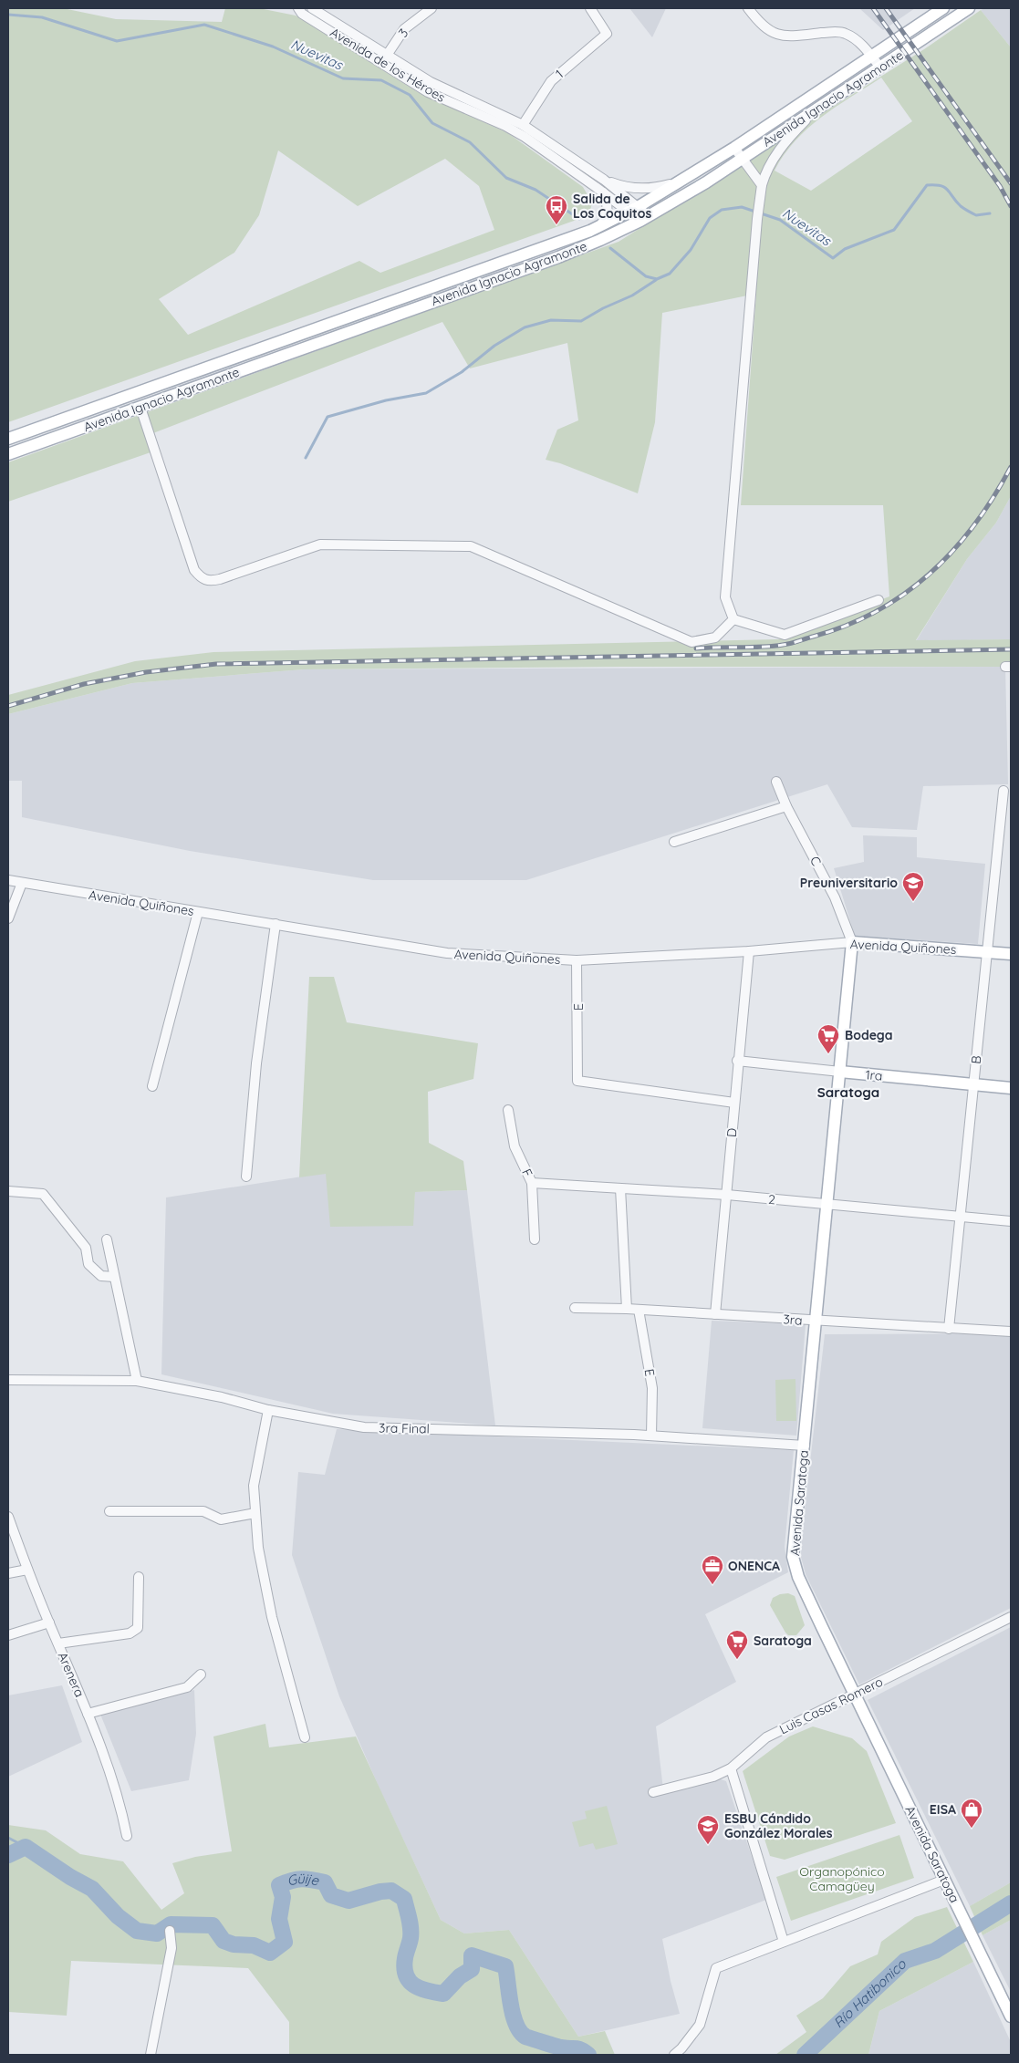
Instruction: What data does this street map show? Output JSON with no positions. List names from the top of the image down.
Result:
{
  "streets": {
    "main road": [
      "Avenida Ignacio Agramonte",
      "Avenida Quiñones",
      "1ra",
      "Avenida Saratoga"
    ],
    "street": [
      "3",
      "Avenida de los Héroes",
      "1",
      "C",
      "E",
      "B",
      "D",
      "F",
      "2",
      "3ra",
      "3ra Final",
      "Arenera",
      "Luis Casas Romero"
    ]
  },
  "crossings": [
    ["3", "Avenida de los Héroes"],
    ["Avenida de los Héroes", "1"],
    ["Avenida de los Héroes", "Avenida Ignacio Agramonte"],
    ["C", "Avenida Quiñones"],
    ["C", "Avenida Saratoga"],
    ["Avenida Quiñones", "E"],
    ["Avenida Quiñones", "B"],
    ["Avenida Quiñones", "D"],
    ["Avenida Quiñones", "Avenida Saratoga"],
    ["E", "D"],
    ["E", "3ra"],
    ["E", "3ra Final"],
    ["B", "1ra"],
    ["B", "2"],
    ["B", "3ra"],
    ["1ra", "D"],
    ["1ra", "Avenida Saratoga"],
    ["D", "2"],
    ["D", "3ra"],
    ["F", "2"],
    ["2", "Avenida Saratoga"],
    ["3ra", "Avenida Saratoga"],
    ["3ra Final", "Avenida Saratoga"],
    ["Avenida Saratoga", "Luis Casas Romero"]
  ],
  "districts": ["Saratoga"],
  "water": ["Nuevitas", "Güije", "Río Hatibonico"],
  "parks": ["Organopónico Camagüey"],
  "places": {
    "bus stop": ["Salida de Los Coquitos"],
    "school or university": ["Preuniversitario", "ESBU Cándido González Morales"],
    "supermarket": ["Bodega", "Saratoga"],
    "office": ["ONENCA"],
    "shop": ["EISA"]
  }
}
